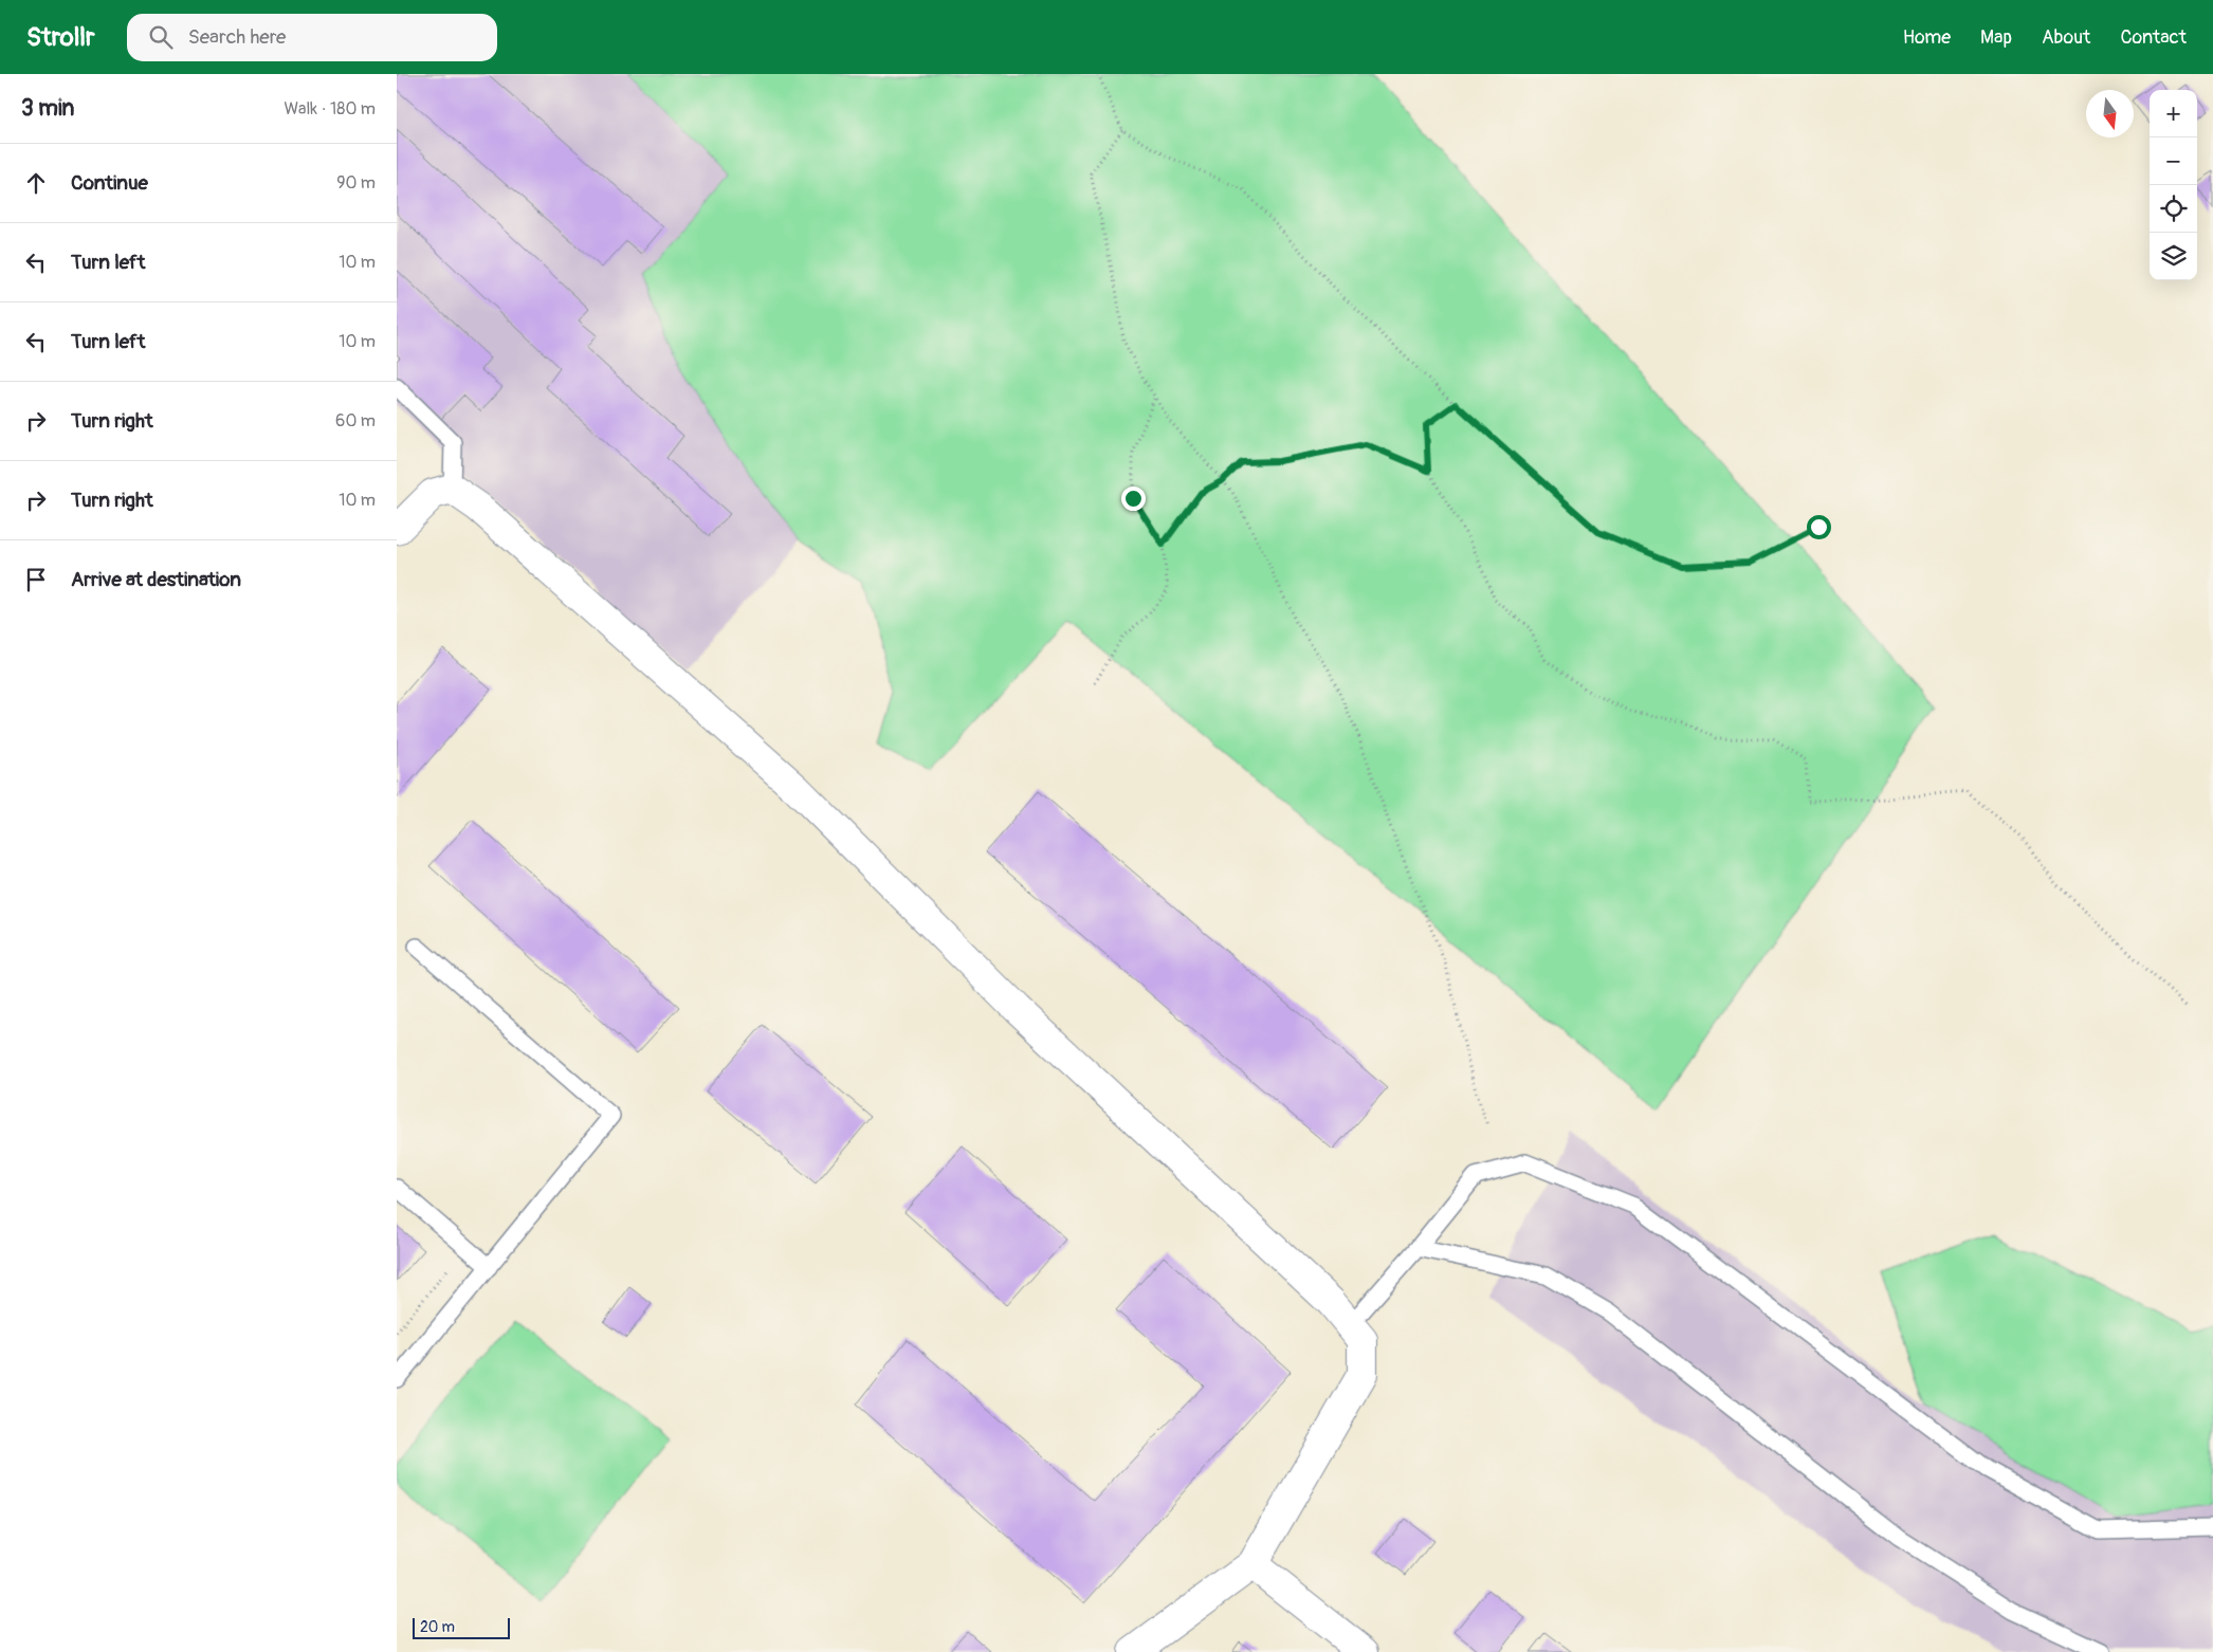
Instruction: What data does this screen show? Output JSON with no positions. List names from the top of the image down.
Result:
{
  "scale_bar": "20 m",
  "north": "bottom",
  "page": {
    "header": "Strollr",
    "search": "Search here",
    "nav": [
      "Home",
      "Map",
      "About",
      "Contact"
    ],
    "heading": ["3 min", "Walk · 180 m"],
    "map_buttons": ["+", "−"],
    "list": [
      ["Continue", "90 m"],
      ["Turn left", "10 m"],
      ["Turn left", "10 m"],
      ["Turn right", "60 m"],
      ["Turn right", "10 m"],
      "Arrive at destination"
    ],
    "scale": "20 m"
  }
}
